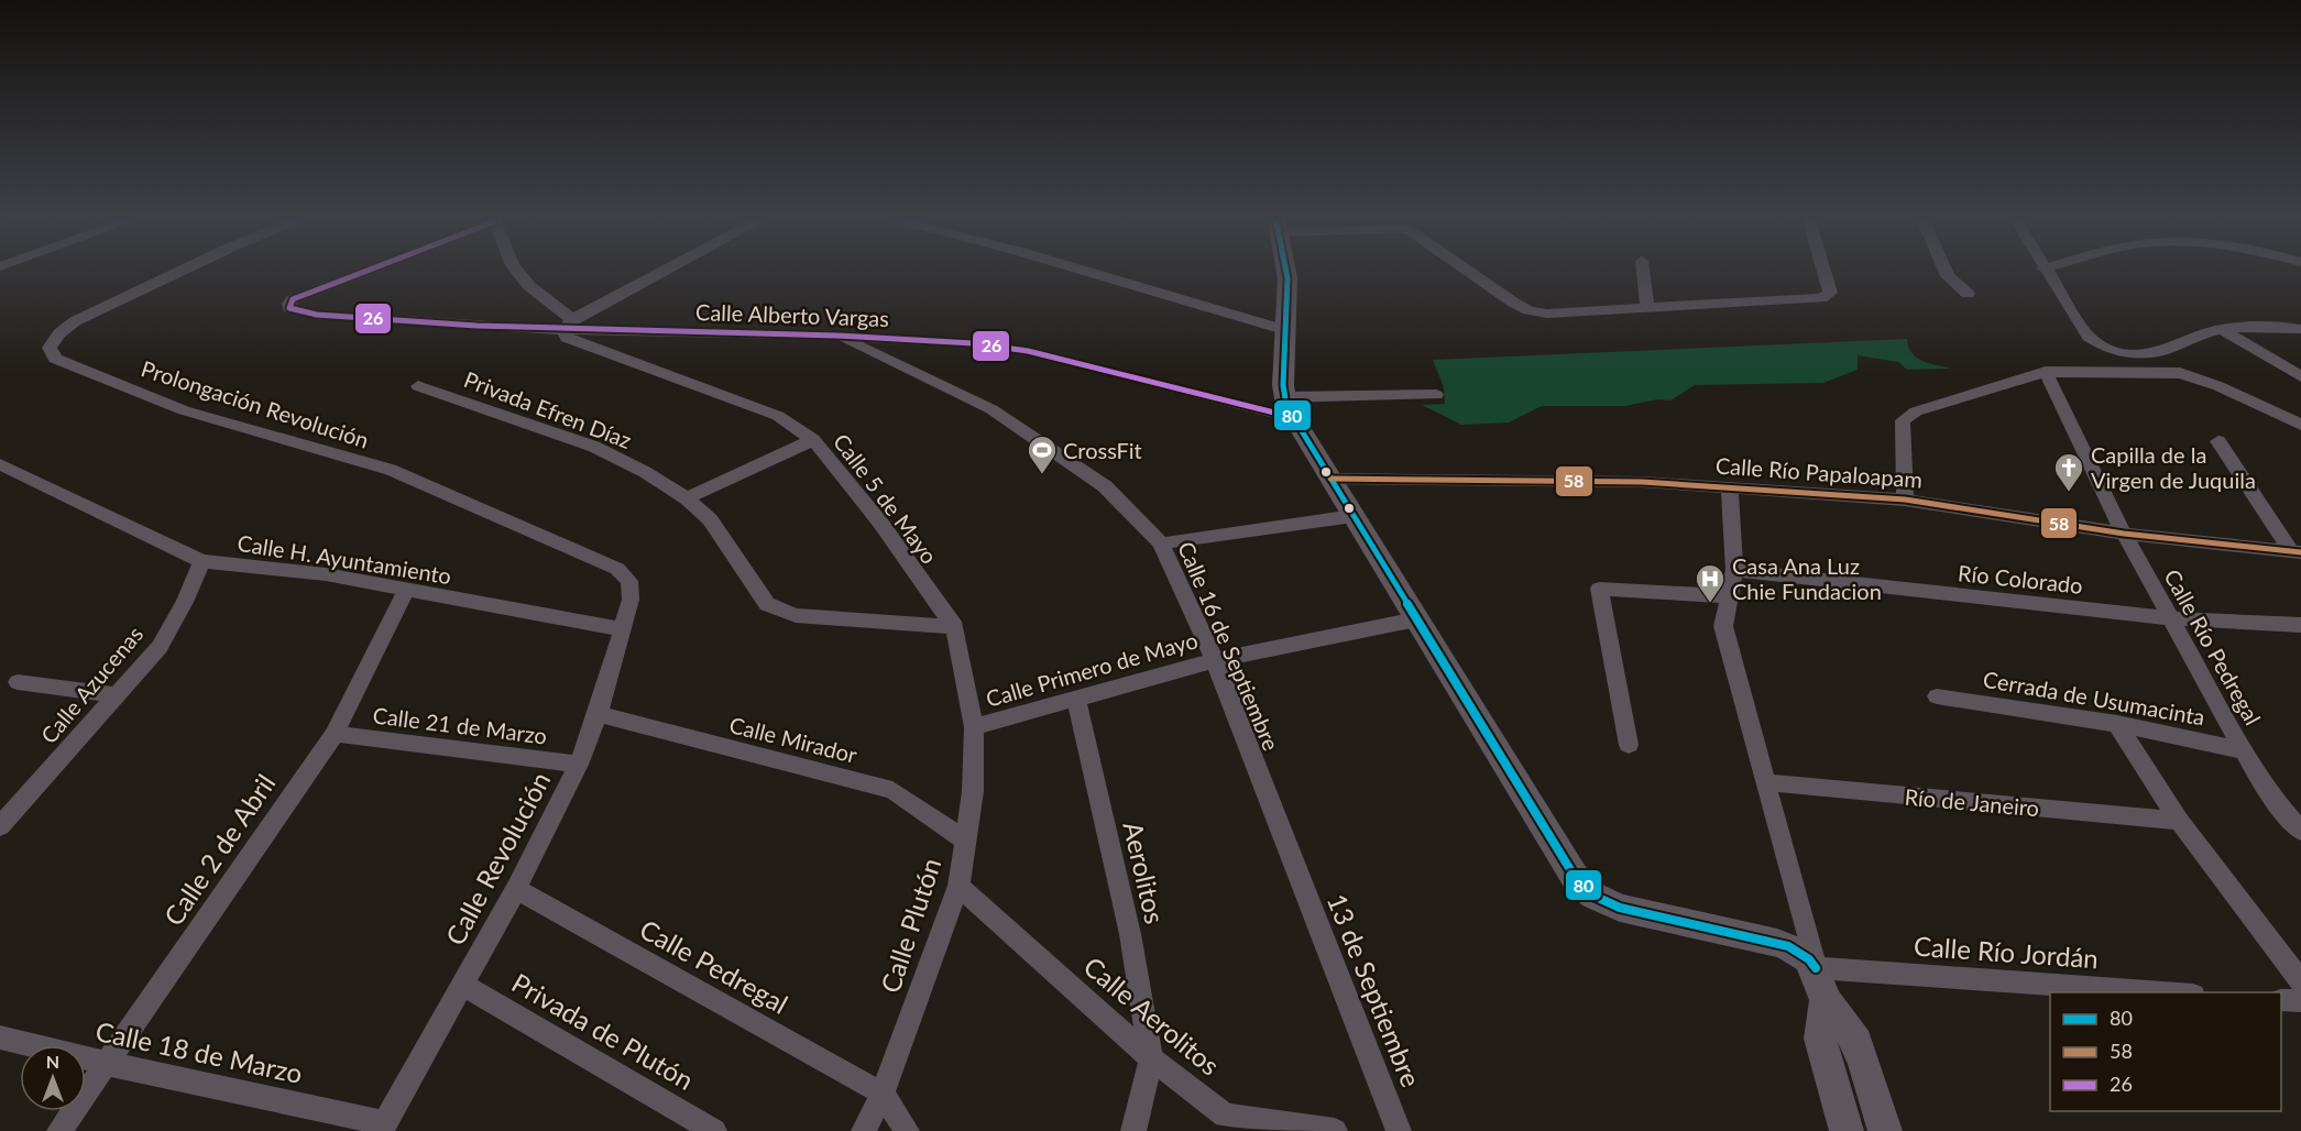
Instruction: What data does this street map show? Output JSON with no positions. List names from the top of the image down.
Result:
{
  "streets": {
    "street": [
      "Calle Alberto Vargas",
      "Prolongación Revolución",
      "Privada Efren Díaz",
      "Calle Río Papaloapam",
      "Calle 5 de Mayo",
      "Calle H. Ayuntamiento",
      "Río Colorado",
      "Calle 16 de Septiembre",
      "Calle Río Pedregal",
      "Calle Primero de Mayo",
      "Calle Azucenas",
      "Cerrada de Usumacinta",
      "Calle 21 de Marzo",
      "Calle Mirador",
      "Río de Janeiro",
      "Calle 2 de Abril",
      "Calle Revolución",
      "Aerolitos",
      "Calle Plutón",
      "Calle Río Jordán",
      "Calle Pedregal",
      "13 de Septiembre",
      "Calle Aerolitos",
      "Privada de Plutón",
      "Calle 18 de Marzo"
    ]
  },
  "crossings": [
    ["Calle Alberto Vargas", "Calle 5 de Mayo"],
    ["Calle Alberto Vargas", "Calle 16 de Septiembre"],
    ["Prolongación Revolución", "Calle Revolución"],
    ["Privada Efren Díaz", "Calle 5 de Mayo"],
    ["Calle Río Papaloapam", "Calle Río Pedregal"],
    ["Calle 5 de Mayo", "Calle Primero de Mayo"],
    ["Calle 5 de Mayo", "Calle Plutón"],
    ["Calle H. Ayuntamiento", "Calle Azucenas"],
    ["Calle H. Ayuntamiento", "Calle 2 de Abril"],
    ["Calle H. Ayuntamiento", "Calle Revolución"],
    ["Río Colorado", "Calle Río Pedregal"],
    ["Calle 16 de Septiembre", "Calle Primero de Mayo"],
    ["Calle 16 de Septiembre", "13 de Septiembre"],
    ["Calle Río Pedregal", "Cerrada de Usumacinta"],
    ["Calle Primero de Mayo", "Aerolitos"],
    ["Calle Primero de Mayo", "Calle Plutón"],
    ["Calle 21 de Marzo", "Calle 2 de Abril"],
    ["Calle 21 de Marzo", "Calle Revolución"],
    ["Calle Mirador", "Calle Revolución"],
    ["Calle Mirador", "Calle Plutón"],
    ["Calle 2 de Abril", "Calle 18 de Marzo"],
    ["Calle Revolución", "Calle Pedregal"],
    ["Calle Revolución", "Privada de Plutón"],
    ["Calle Revolución", "Calle 18 de Marzo"],
    ["Aerolitos", "Calle Aerolitos"],
    ["Calle Plutón", "Calle Pedregal"],
    ["Calle Plutón", "Calle Aerolitos"]
  ],
  "places": {
    "sports": ["CrossFit"],
    "church": ["Capilla de la Virgen de Juquila"],
    "hospital": ["Casa Ana Luz Chie Fundacion"]
  },
  "lines": ["transit line 80", "transit line 26", "transit line 58"],
  "legend": ["80", "58", "26"],
  "north": "top"
}
